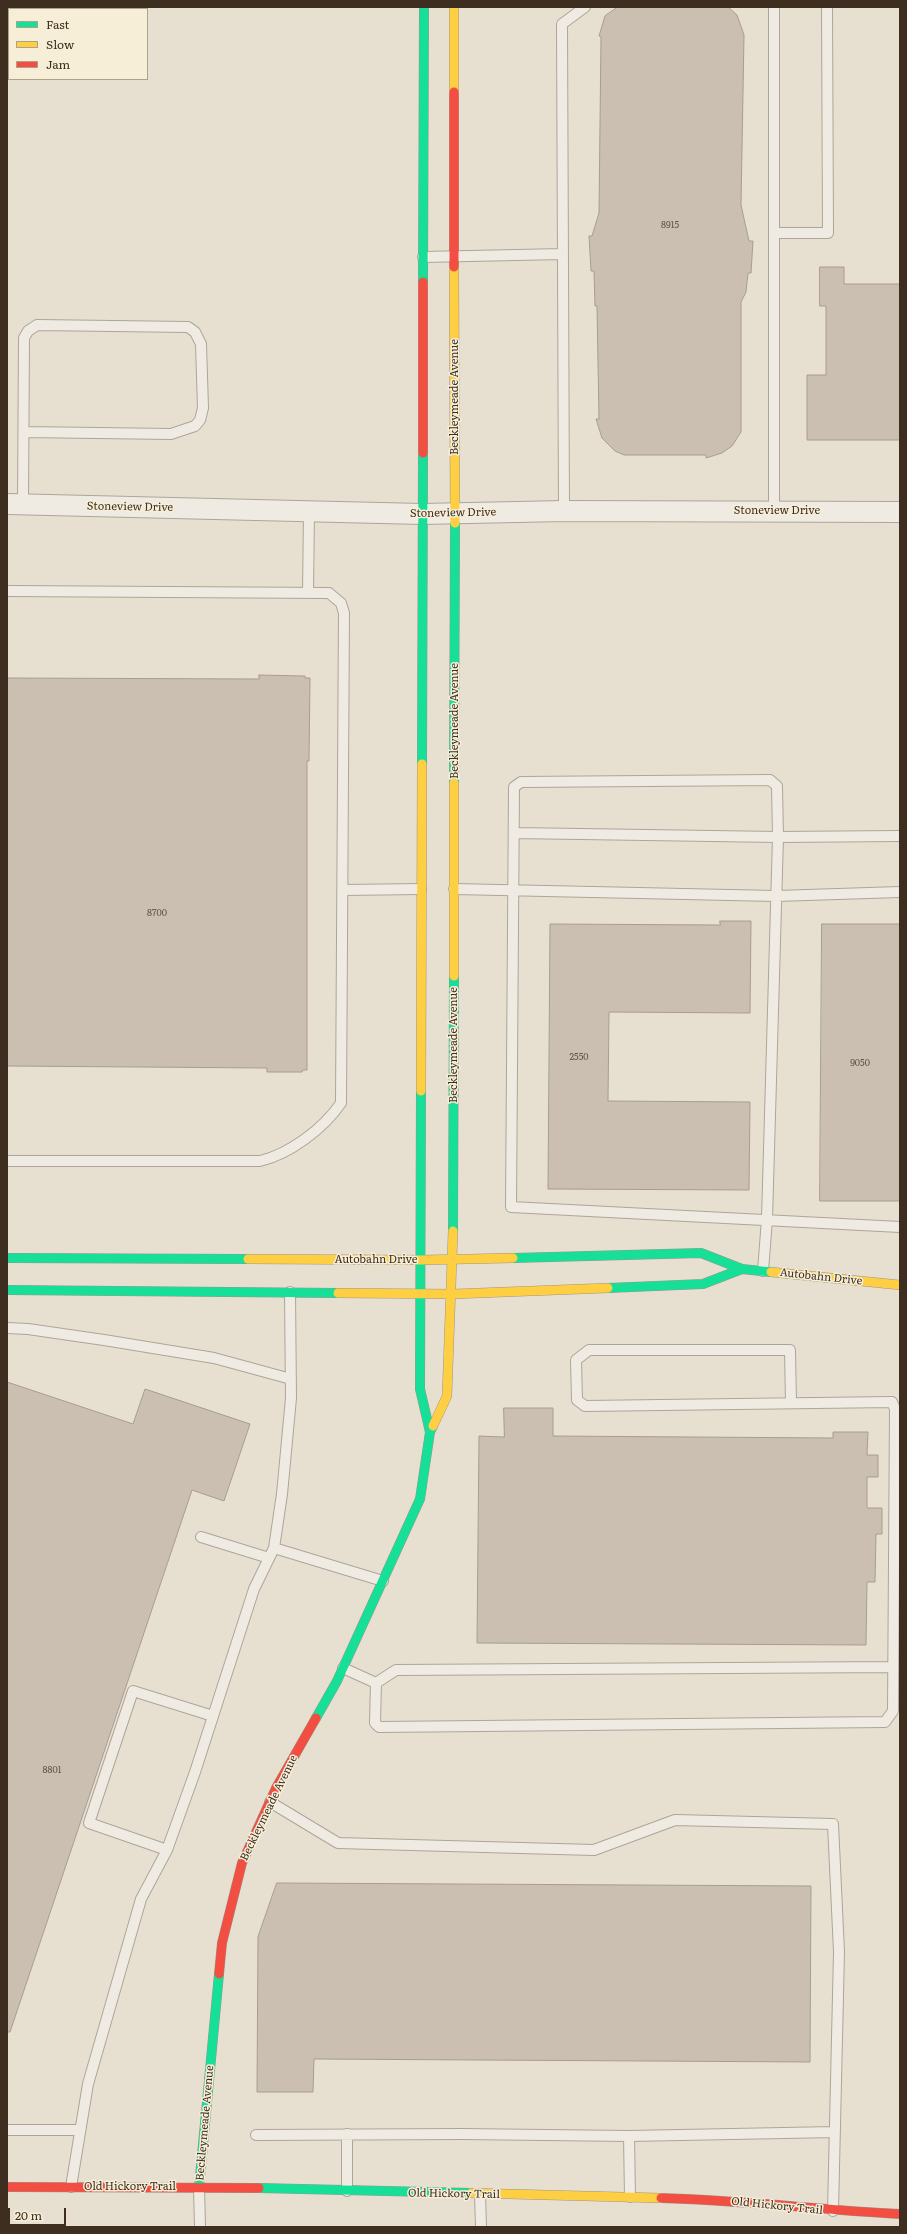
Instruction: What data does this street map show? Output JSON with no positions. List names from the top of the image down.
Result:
{
  "streets": {
    "street": [
      "Beckleymeade Avenue",
      "Stoneview Drive",
      "Autobahn Drive",
      "Old Hickory Trail"
    ]
  },
  "crossings": [
    ["Beckleymeade Avenue", "Stoneview Drive"],
    ["Beckleymeade Avenue", "Autobahn Drive"],
    ["Beckleymeade Avenue", "Old Hickory Trail"]
  ],
  "house_numbers": [
    "8915",
    "8700",
    "2550",
    "9050",
    "8801"
  ],
  "legend": ["Fast", "Slow", "Jam"],
  "scale_bar": "20 m"
}
